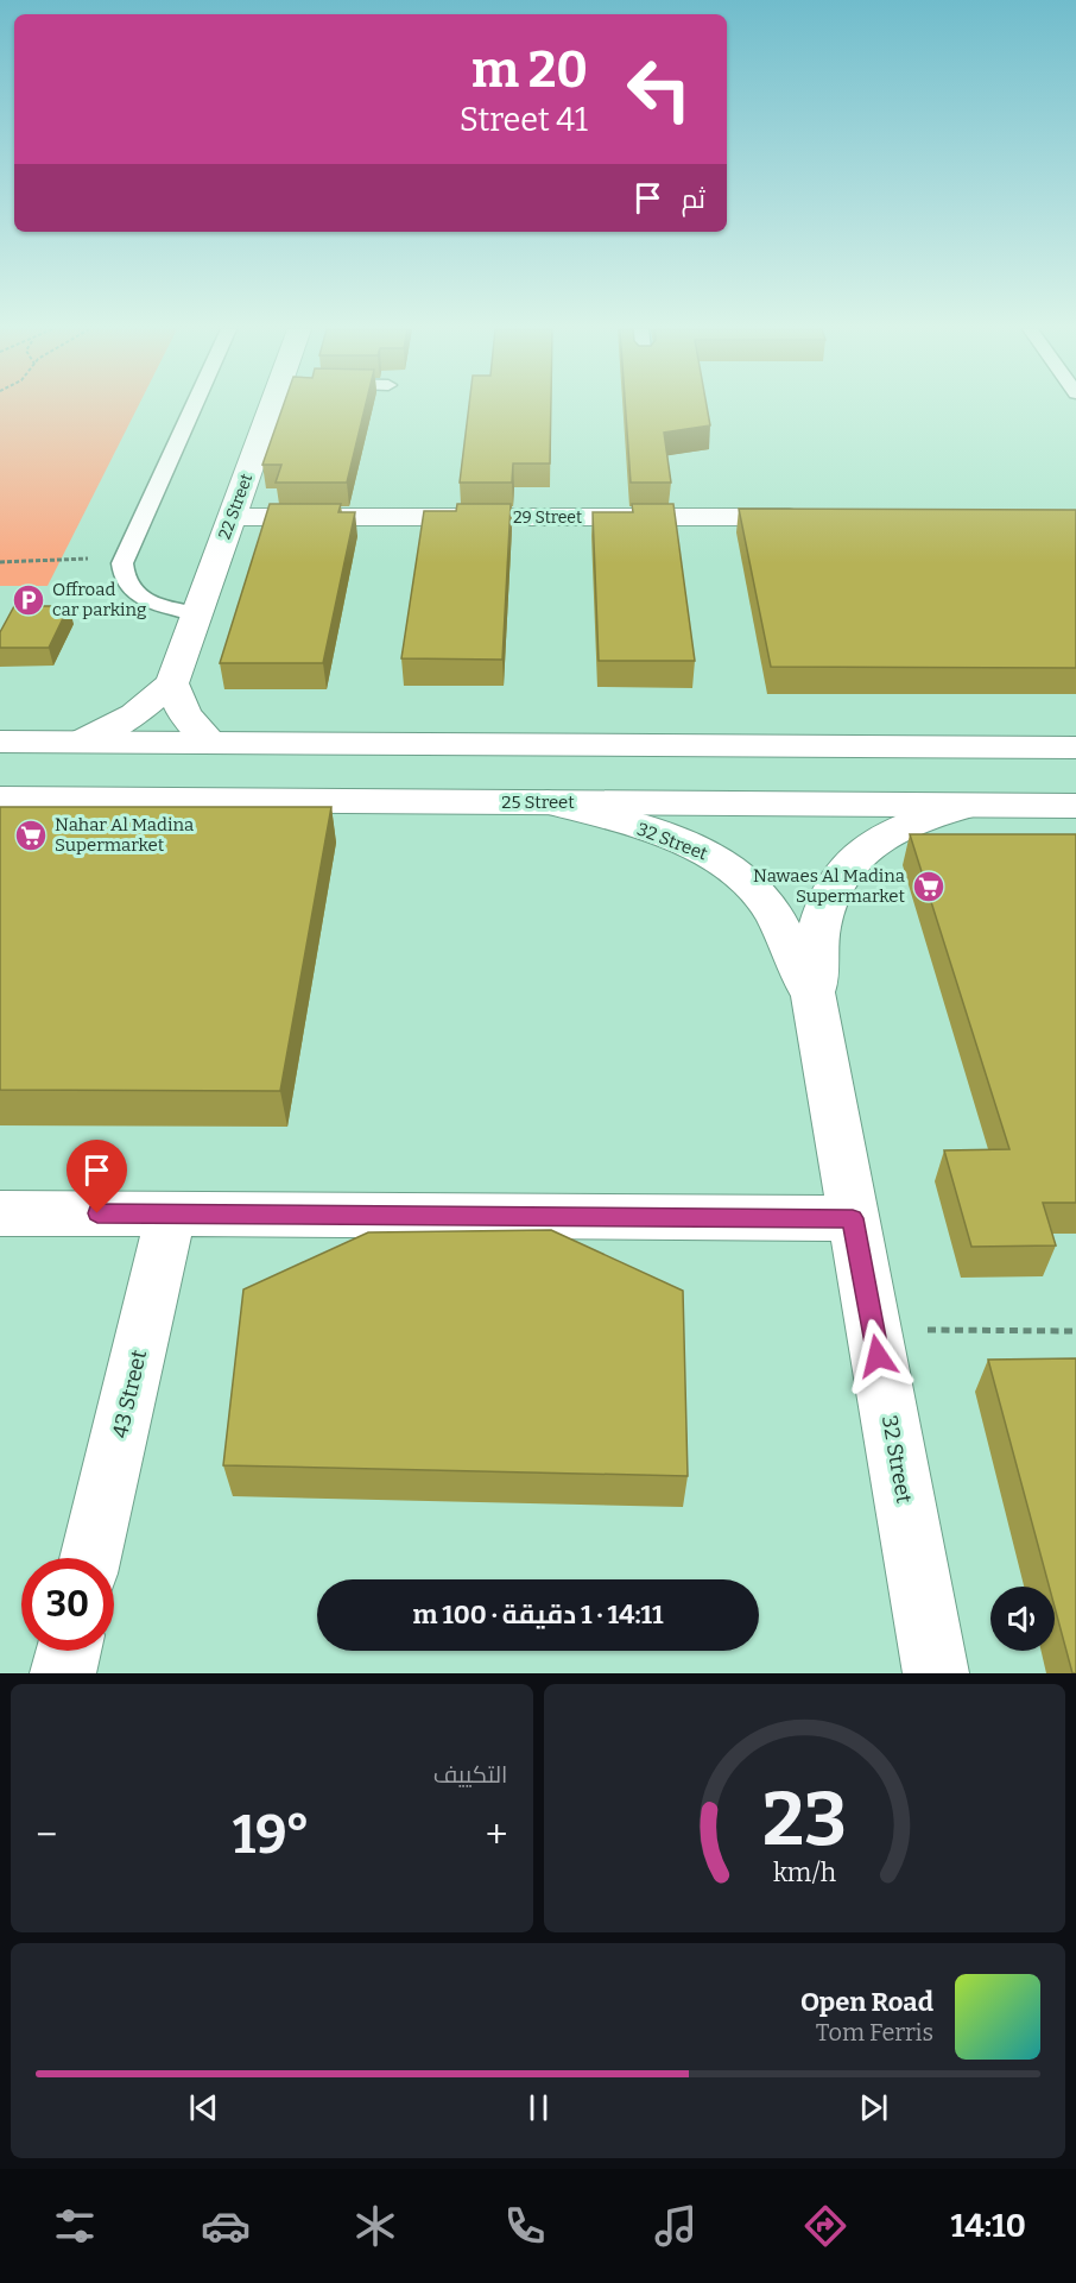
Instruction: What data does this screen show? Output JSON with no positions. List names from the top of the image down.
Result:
{
  "streets": {
    "street": [
      "22 Street",
      "29 Street",
      "25 Street",
      "32 Street",
      "43 Street"
    ]
  },
  "crossings": [
    ["22 Street", "29 Street"],
    ["25 Street", "32 Street"]
  ],
  "places": {
    "parking": ["Offroad car parking"],
    "supermarket": ["Nahar Al Madina Supermarket", "Nawaes Al Madina Supermarket"]
  },
  "page": {
    "turn": ["20 m", "41 Street"],
    "then": "ثم",
    "limit": "30",
    "trip": "14:11 · 1 دقيقة · 100 m",
    "tile": "التكييف",
    "heat": ["−", "19°", "+"],
    "song": ["Open Road", "Tom Ferris"],
    "tabs": "14:10",
    "gauge": ["23", "km/h"]
  }
}
